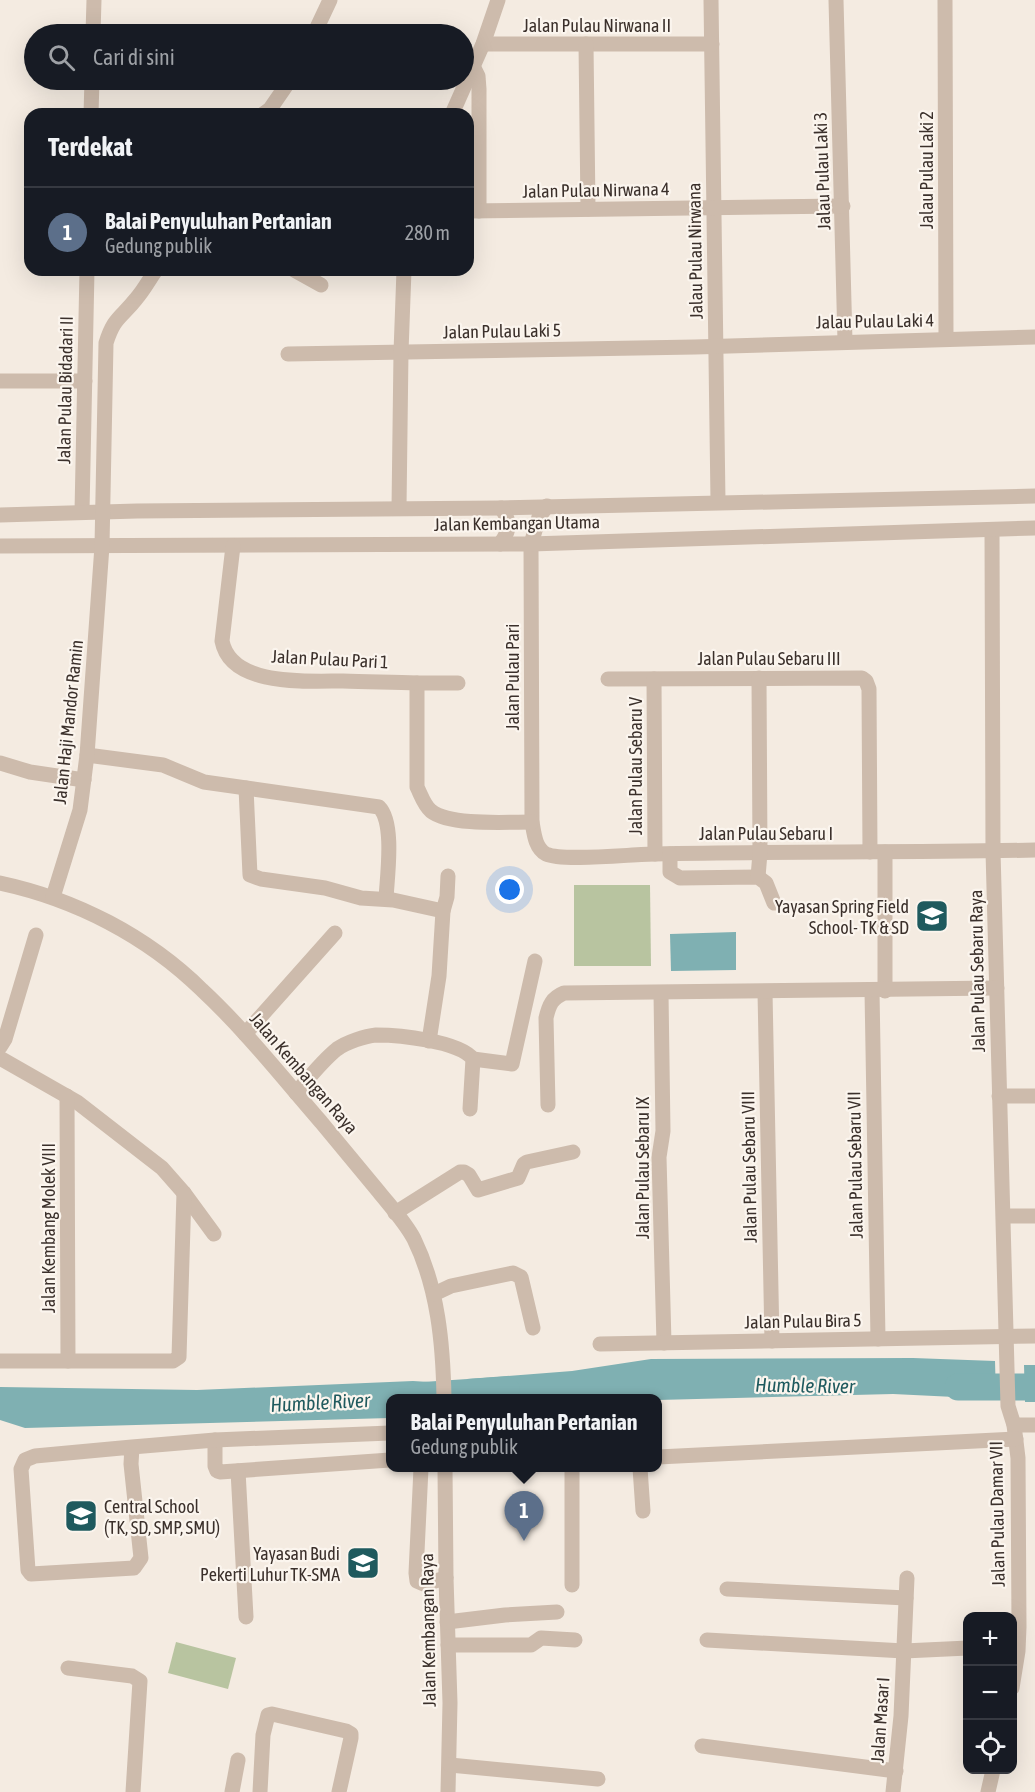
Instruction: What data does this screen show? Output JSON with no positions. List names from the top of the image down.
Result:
{
  "streets": {
    "street": [
      "Jalan Pulau Nirwana II",
      "Jalau Pulau Laki 2",
      "Jalau Pulau Laki 3",
      "Jalan Pulau Nirwana 4",
      "Jalau Pulau Nirwana",
      "Jalau Pulau Laki 4",
      "Jalan Pulau Laki 5",
      "Jalan Pulau Bidadari II",
      "Jalan Kembangan Utama",
      "Jalan Pulau Sebaru III",
      "Jalan Pulau Pari 1",
      "Jalan Pulau Pari",
      "Jalan Haji Mandor Ramin",
      "Jalan Pulau Sebaru V",
      "Jalan Pulau Sebaru I",
      "Jalan Pulau Sebaru Raya",
      "Jalan Kembangan Raya",
      "Jalan Pulau Sebaru VII",
      "Jalan Pulau Sebaru VIII",
      "Jalan Pulau Sebaru IX",
      "Jalan Kembang Molek VIII",
      "Jalan Pulau Bira 5",
      "Jalan Pulau Damar VII",
      "Jalan Masar I"
    ]
  },
  "crossings": [
    ["Jalan Pulau Nirwana II", "Jalau Pulau Nirwana"],
    ["Jalau Pulau Laki 2", "Jalau Pulau Laki 4"],
    ["Jalau Pulau Laki 3", "Jalan Pulau Nirwana 4"],
    ["Jalau Pulau Laki 3", "Jalau Pulau Laki 4"],
    ["Jalan Pulau Nirwana 4", "Jalau Pulau Nirwana"],
    ["Jalau Pulau Nirwana", "Jalau Pulau Laki 4"],
    ["Jalau Pulau Nirwana", "Jalan Pulau Laki 5"],
    ["Jalau Pulau Nirwana", "Jalan Kembangan Utama"],
    ["Jalau Pulau Laki 4", "Jalan Pulau Laki 5"],
    ["Jalan Pulau Bidadari II", "Jalan Kembangan Utama"],
    ["Jalan Kembangan Utama", "Jalan Pulau Pari 1"],
    ["Jalan Kembangan Utama", "Jalan Pulau Pari"],
    ["Jalan Kembangan Utama", "Jalan Haji Mandor Ramin"],
    ["Jalan Kembangan Utama", "Jalan Pulau Sebaru Raya"],
    ["Jalan Pulau Sebaru III", "Jalan Pulau Sebaru V"],
    ["Jalan Pulau Sebaru III", "Jalan Pulau Sebaru I"],
    ["Jalan Pulau Sebaru III", "Jalan Pulau Sebaru VII"],
    ["Jalan Pulau Pari", "Jalan Pulau Sebaru I"],
    ["Jalan Haji Mandor Ramin", "Jalan Kembangan Raya"],
    ["Jalan Pulau Sebaru V", "Jalan Pulau Sebaru I"],
    ["Jalan Pulau Sebaru I", "Jalan Pulau Sebaru Raya"],
    ["Jalan Pulau Sebaru I", "Jalan Pulau Sebaru VII"],
    ["Jalan Pulau Sebaru Raya", "Jalan Pulau Bira 5"],
    ["Jalan Pulau Sebaru Raya", "Jalan Pulau Damar VII"],
    ["Jalan Pulau Sebaru VII", "Jalan Pulau Bira 5"],
    ["Jalan Pulau Sebaru VIII", "Jalan Pulau Bira 5"],
    ["Jalan Pulau Sebaru IX", "Jalan Pulau Bira 5"]
  ],
  "water": ["Humble River"],
  "places": {
    "school or university": ["Yayasan Spring Field School- TK & SD", "Central School (TK, SD, SMP, SMU)", "Yayasan Budi Pekerti Luhur TK-SMA"]
  },
  "page": {
    "search": "Cari di sini",
    "heading": "Terdekat",
    "list": [
      {
        "mark": "1",
        "name": "Balai Penyuluhan Pertanian",
        "note": "Gedung publik",
        "value": "280 m"
      }
    ],
    "popup": ["Balai Penyuluhan Pertanian", "Gedung publik"],
    "pins": "1",
    "map_buttons": ["+", "−"]
  }
}
